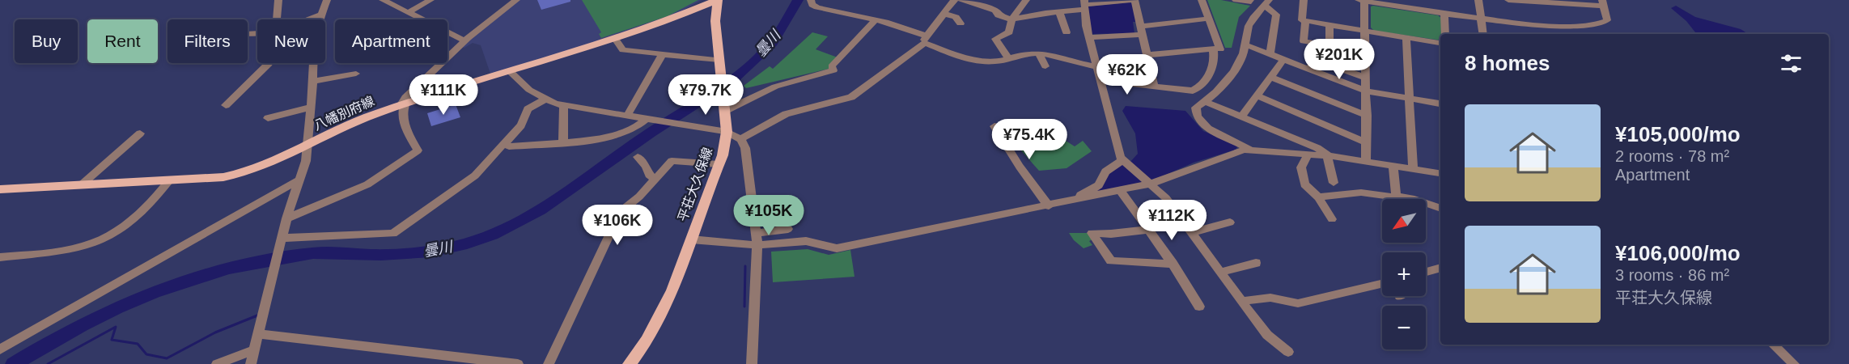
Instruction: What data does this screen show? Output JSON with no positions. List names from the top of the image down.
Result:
{
  "streets": {
    "main road": ["八幡別府線", "平荘大久保線"]
  },
  "crossings": [
    ["八幡別府線", "平荘大久保線"]
  ],
  "water": ["曇川"],
  "north": "bottom left",
  "page": {
    "chip": [
      "Buy",
      "Rent",
      "Filters",
      "New",
      "Apartment"
    ],
    "heading": "8 homes",
    "price": [
      "¥201K",
      "¥62K",
      "¥111K",
      "¥79.7K",
      "¥75.4K",
      "¥105K",
      "¥112K",
      "¥106K"
    ],
    "list": [
      {
        "name": "¥105,000/mo",
        "note": "2 rooms · 78 m² · Apartment"
      },
      {
        "name": "¥106,000/mo",
        "note": "3 rooms · 86 m² · 平荘大久保線"
      }
    ],
    "map_buttons": ["+", "−"]
  }
}
